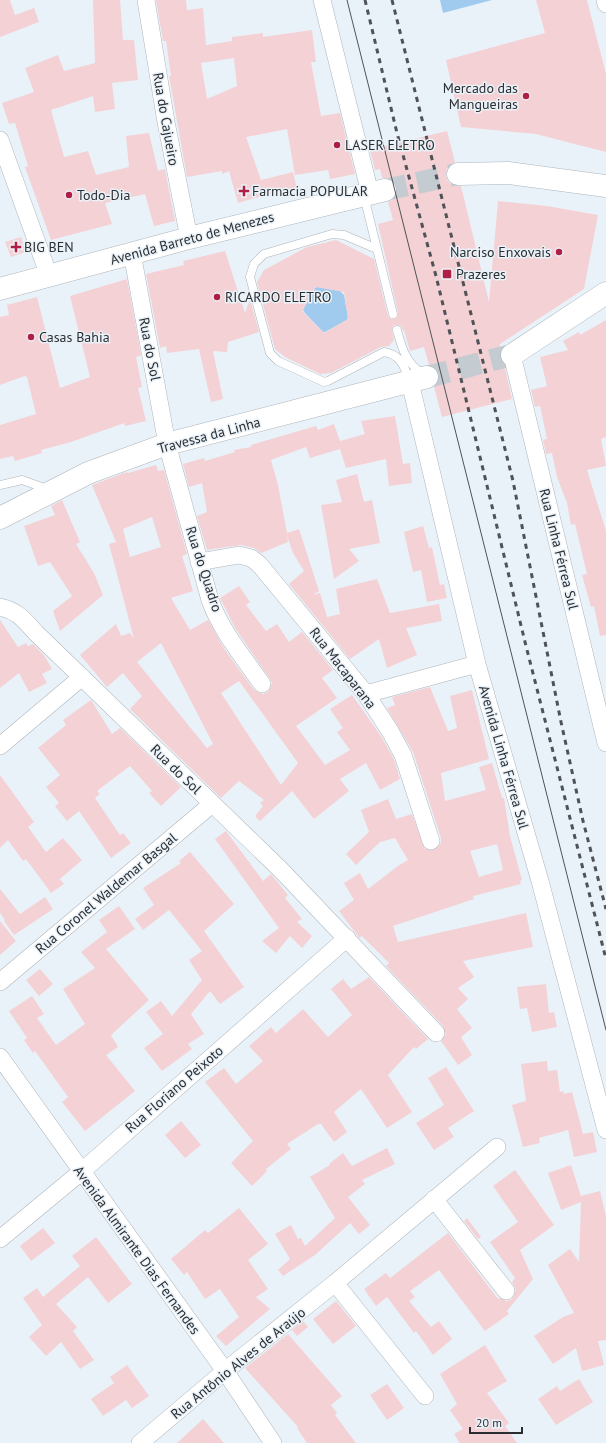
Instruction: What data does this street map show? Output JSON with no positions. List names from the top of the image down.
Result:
{
  "streets": {
    "main road": ["Avenida Barreto de Menezes", "Travessa da Linha"],
    "street": [
      "Rua do Cajueiro",
      "Rua do Sol",
      "Rua Linha Férrea Sul",
      "Rua do Quadro",
      "Rua Macaparana",
      "Avenida Linha Férrea Sul",
      "Rua Coronel Waldemar Basgal",
      "Rua Floriano Peixoto",
      "Avenida Almirante Dias Fernandes",
      "Rua Antônio Alves de Araújo"
    ]
  },
  "crossings": [
    ["Rua do Cajueiro", "Avenida Barreto de Menezes"],
    ["Avenida Barreto de Menezes", "Rua do Sol"],
    ["Rua do Sol", "Travessa da Linha"],
    ["Rua do Sol", "Rua do Quadro"],
    ["Rua do Sol", "Rua Coronel Waldemar Basgal"],
    ["Rua do Sol", "Rua Floriano Peixoto"],
    ["Travessa da Linha", "Rua do Quadro"],
    ["Travessa da Linha", "Avenida Linha Férrea Sul"],
    ["Rua do Quadro", "Rua Macaparana"],
    ["Rua Floriano Peixoto", "Avenida Almirante Dias Fernandes"],
    ["Avenida Almirante Dias Fernandes", "Rua Antônio Alves de Araújo"]
  ],
  "places": {
    "other": [
      "Mercado das Mangueiras",
      "LASER ELETRO",
      "Todo-Dia",
      "Narciso Enxovais",
      "RICARDO ELETRO",
      "Casas Bahia"
    ],
    "health": ["Farmacia POPULAR", "BIG BEN"],
    "transit": ["Prazeres"]
  },
  "scale_bar": "20 m"
}
